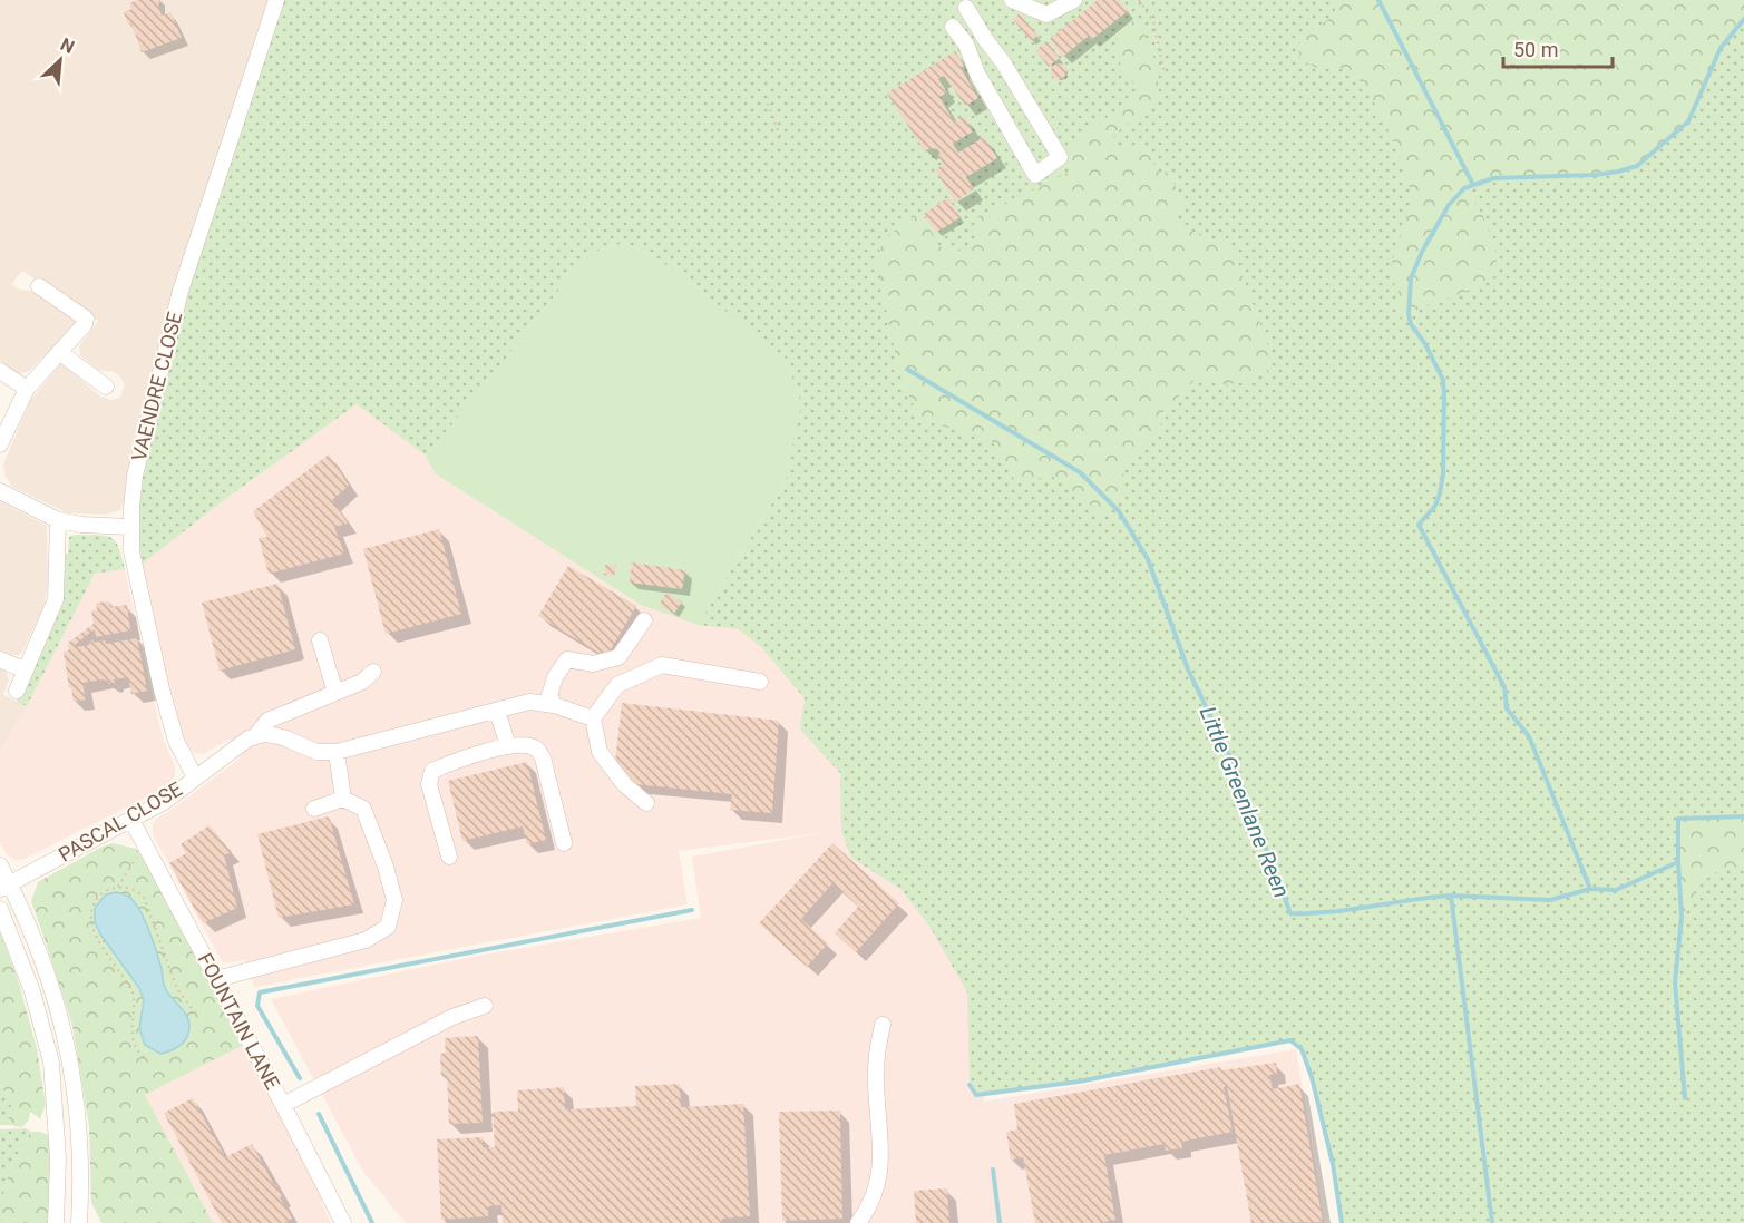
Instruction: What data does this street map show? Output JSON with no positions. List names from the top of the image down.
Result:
{
  "streets": {
    "street": ["VAENDRE CLOSE", "PASCAL CLOSE", "FOUNTAIN LANE"]
  },
  "crossings": [
    ["VAENDRE CLOSE", "PASCAL CLOSE"],
    ["PASCAL CLOSE", "FOUNTAIN LANE"]
  ],
  "water": ["Little Greenlane Reen"],
  "scale_bar": "50 m",
  "north": "top right"
}
